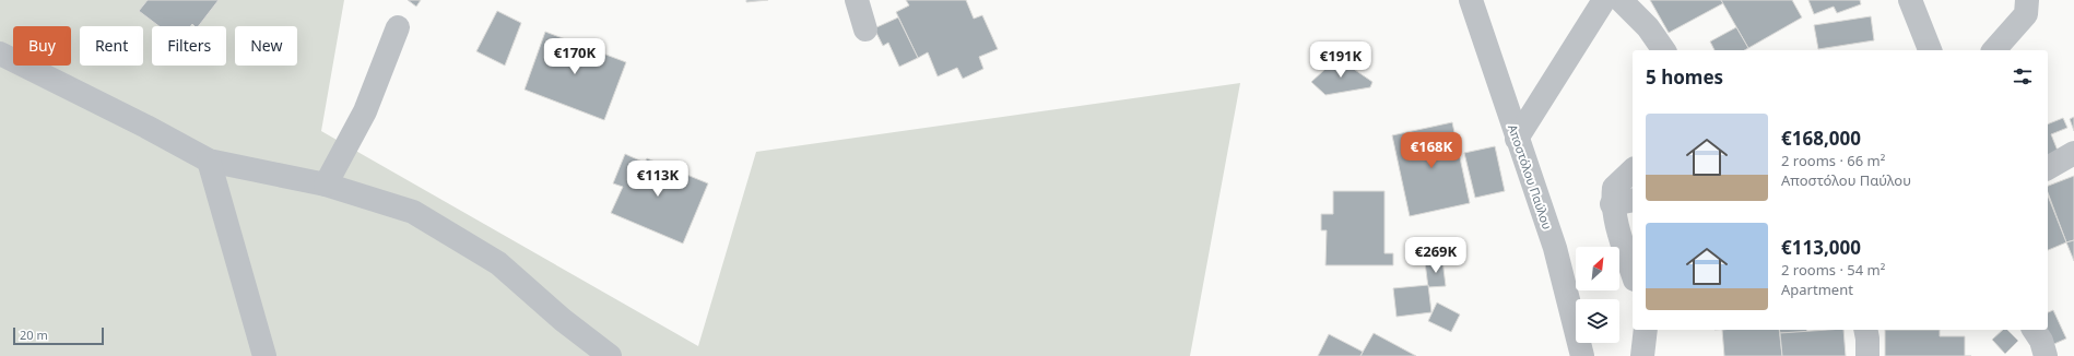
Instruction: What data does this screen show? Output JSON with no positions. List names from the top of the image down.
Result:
{
  "streets": {
    "street": ["Αποστόλου Παύλου"]
  },
  "scale_bar": "20 m",
  "north": "top right",
  "page": {
    "chip": [
      "Buy",
      "Rent",
      "Filters",
      "New"
    ],
    "price": [
      "€170K",
      "€191K",
      "€168K",
      "€113K",
      "€269K"
    ],
    "heading": "5 homes",
    "list": [
      {
        "name": "€168,000",
        "note": "2 rooms · 66 m² · Αποστόλου Παύλου"
      },
      {
        "name": "€113,000",
        "note": "2 rooms · 54 m² · Apartment"
      }
    ],
    "scale": "20 m"
  }
}
